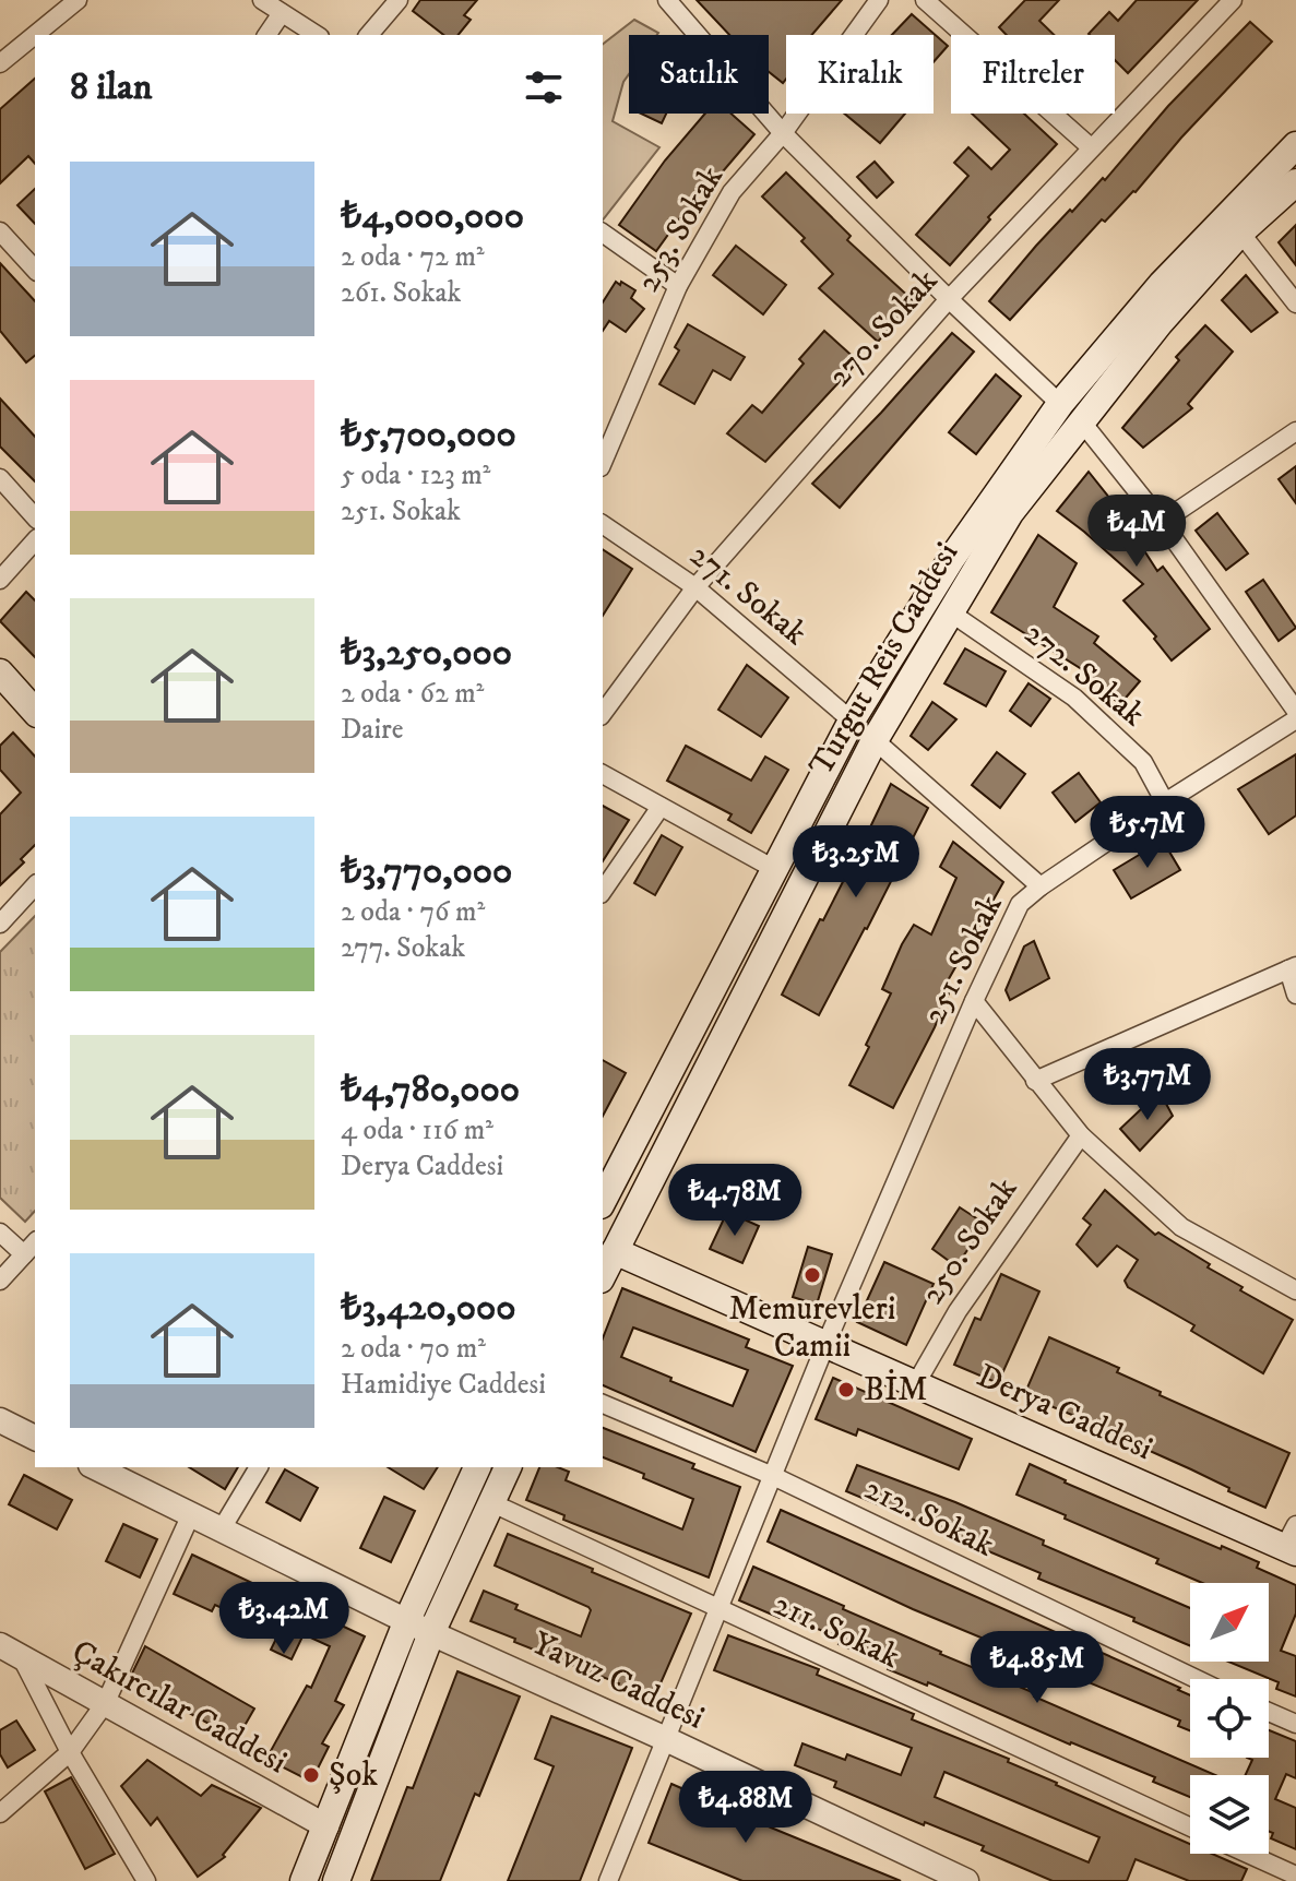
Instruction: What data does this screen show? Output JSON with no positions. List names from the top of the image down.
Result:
{
  "streets": {
    "main road": ["Turgut Reis Caddesi", "Derya Caddesi"],
    "street": [
      "253. Sokak",
      "270. Sokak",
      "271. Sokak",
      "272. Sokak",
      "251. Sokak",
      "250. Sokak",
      "212. Sokak",
      "211. Sokak",
      "Yavuz Caddesi",
      "Çakırcılar Caddesi"
    ]
  },
  "crossings": [
    ["270. Sokak", "271. Sokak"],
    ["271. Sokak", "Turgut Reis Caddesi"],
    ["Turgut Reis Caddesi", "272. Sokak"],
    ["Turgut Reis Caddesi", "Derya Caddesi"],
    ["272. Sokak", "251. Sokak"],
    ["251. Sokak", "Derya Caddesi"],
    ["251. Sokak", "212. Sokak"],
    ["251. Sokak", "211. Sokak"],
    ["251. Sokak", "Yavuz Caddesi"],
    ["250. Sokak", "Derya Caddesi"]
  ],
  "places": ["Memurevleri Camii", "BİM", "Şok"],
  "north": "top right",
  "page": {
    "chip": ["Satılık", "Kiralık", "Filtreler"],
    "heading": "8 ilan",
    "list": [
      {
        "name": "₺4,000,000",
        "note": "2 oda · 72 m² · 261. Sokak"
      },
      {
        "name": "₺5,700,000",
        "note": "5 oda · 123 m² · 251. Sokak"
      },
      {
        "name": "₺3,250,000",
        "note": "2 oda · 62 m² · Daire"
      },
      {
        "name": "₺3,770,000",
        "note": "2 oda · 76 m² · 277. Sokak"
      },
      {
        "name": "₺4,780,000",
        "note": "4 oda · 116 m² · Derya Caddesi"
      },
      {
        "name": "₺3,420,000",
        "note": "2 oda · 70 m² · Hamidiye Caddesi"
      }
    ],
    "price": [
      "₺4M",
      "₺5.7M",
      "₺3.25M",
      "₺3.77M",
      "₺4.78M",
      "₺3.42M",
      "₺4.85M",
      "₺4.88M"
    ]
  }
}
